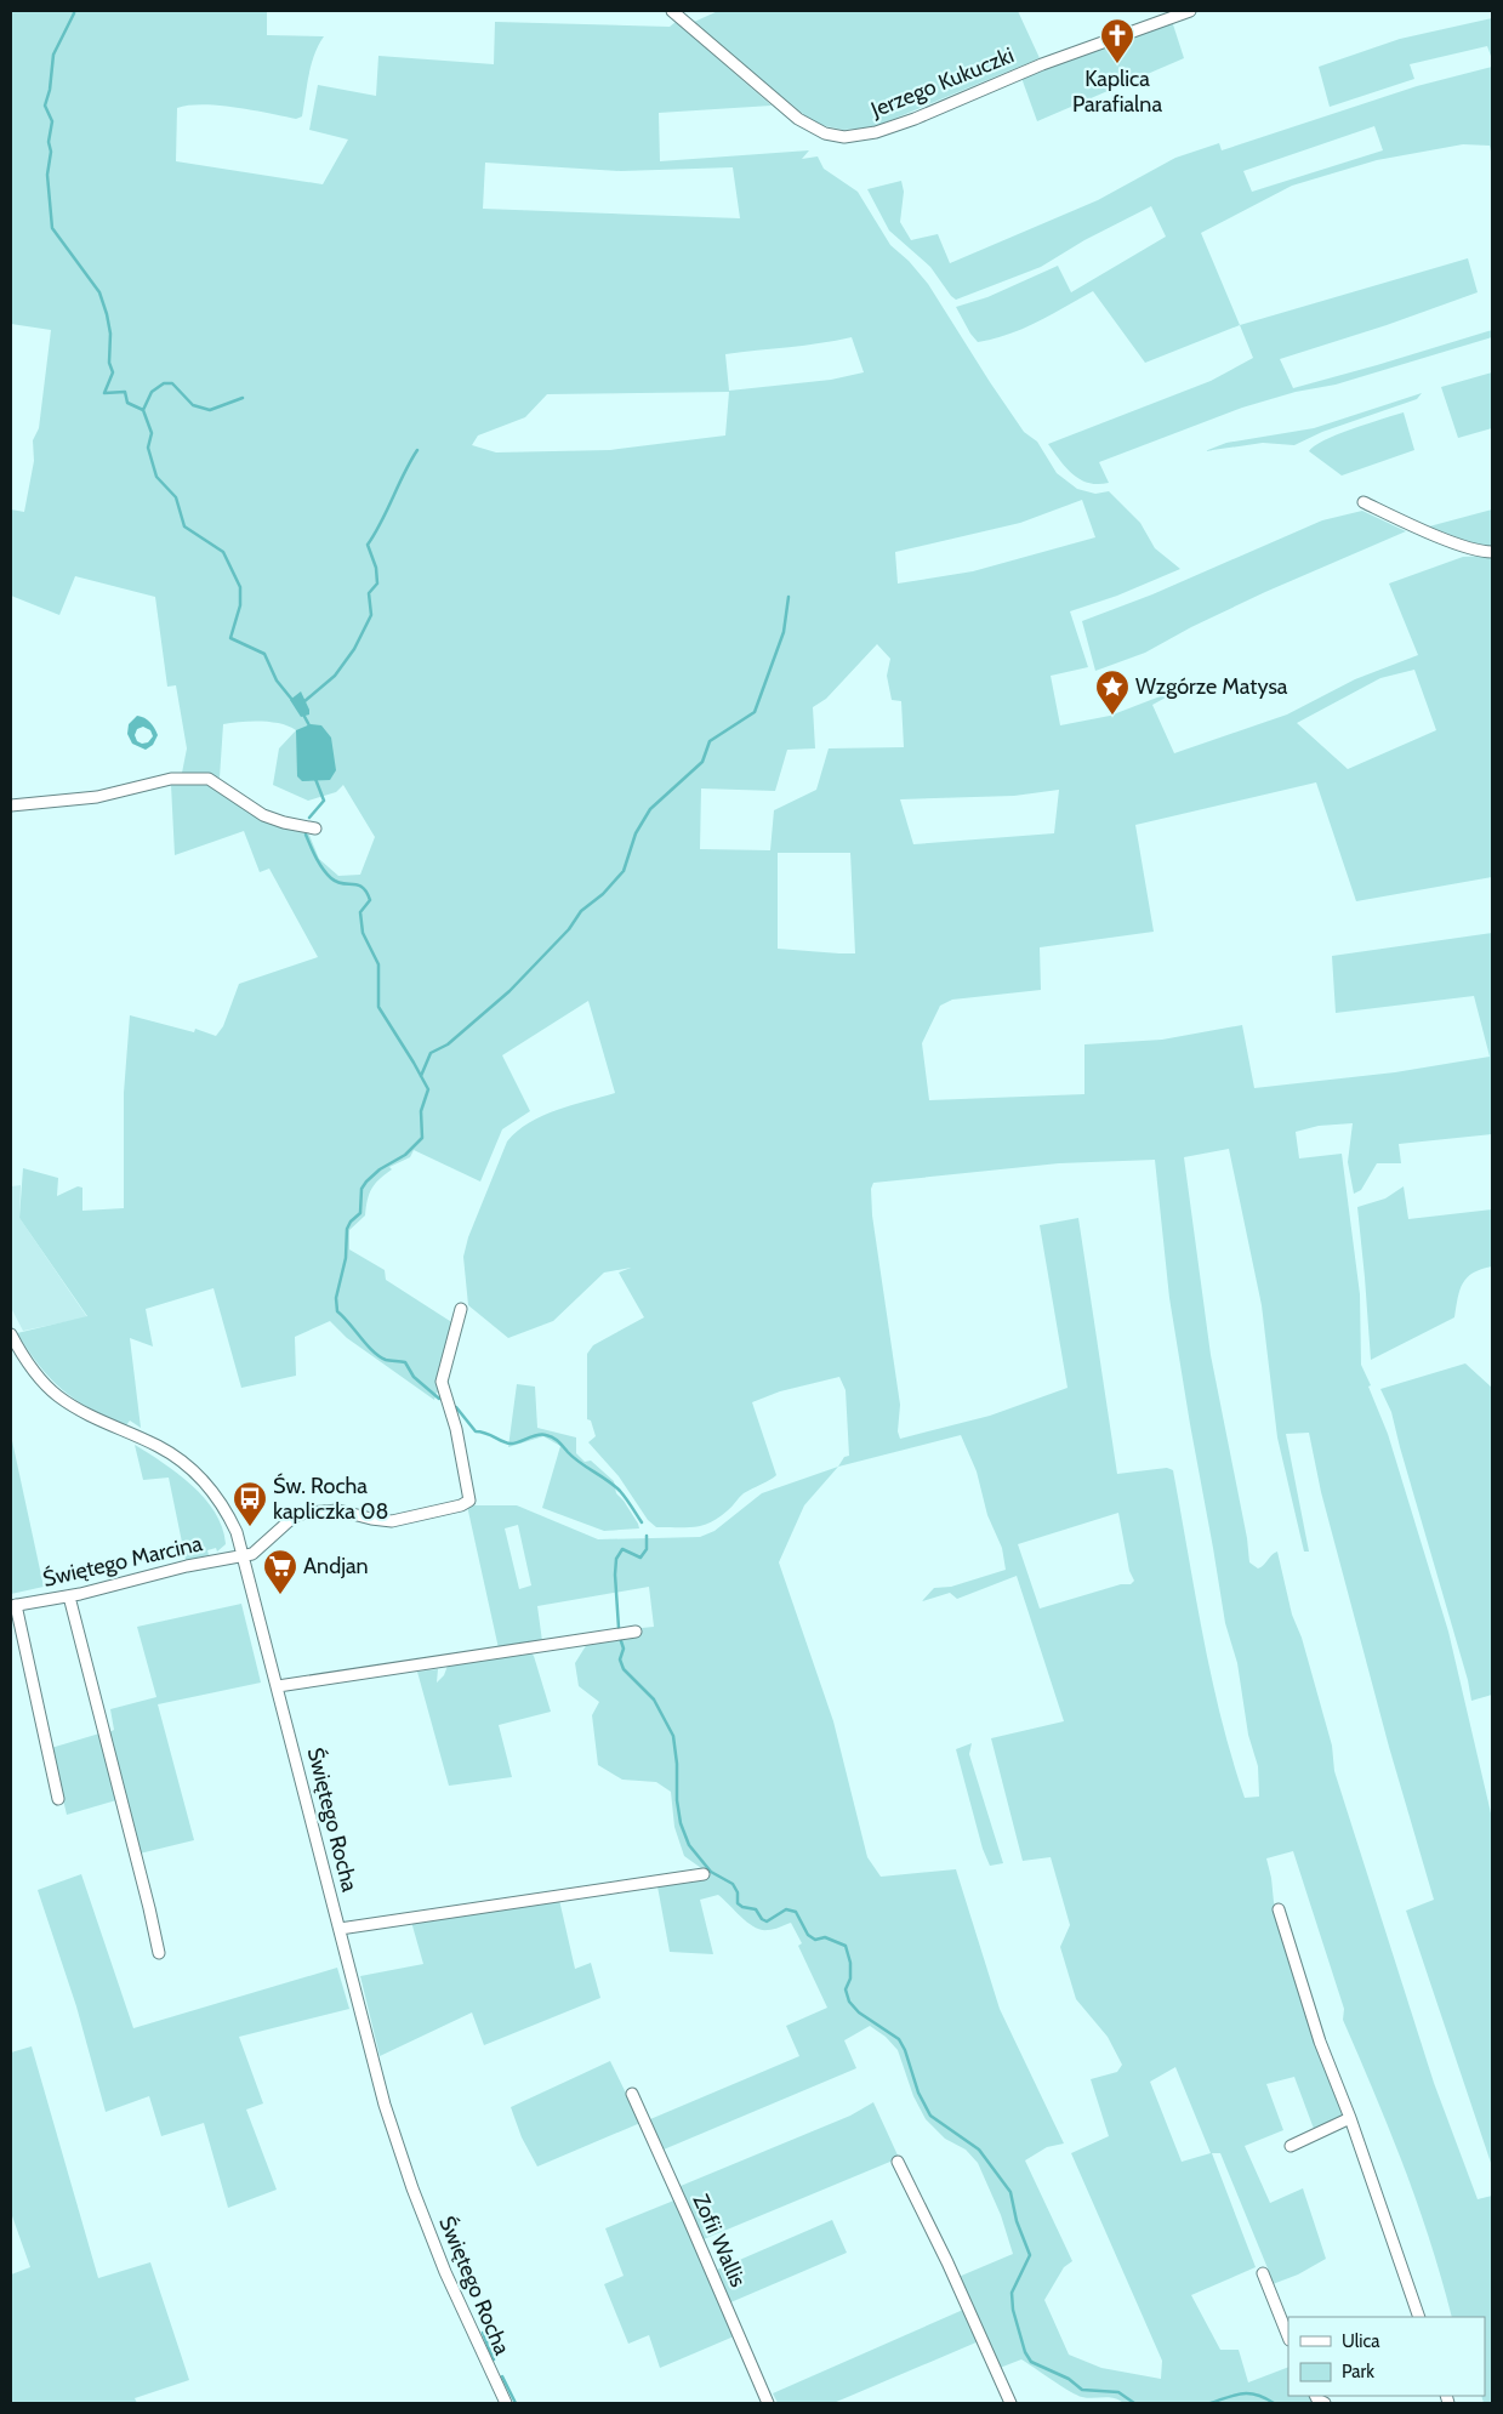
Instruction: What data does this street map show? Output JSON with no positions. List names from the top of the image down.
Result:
{
  "streets": {
    "street": [
      "Jerzego Kukuczki",
      "Świętego Marcina",
      "Świętego Rocha",
      "Zofii Wallis"
    ]
  },
  "crossings": [
    ["Świętego Marcina", "Świętego Rocha"]
  ],
  "places": {
    "church": ["Kaplica Parafialna"],
    "place": ["Wzgórze Matysa"],
    "bus stop": ["Św. Rocha kapliczka 08"],
    "supermarket": ["Andjan"]
  },
  "legend": ["Ulica", "Park"]
}
